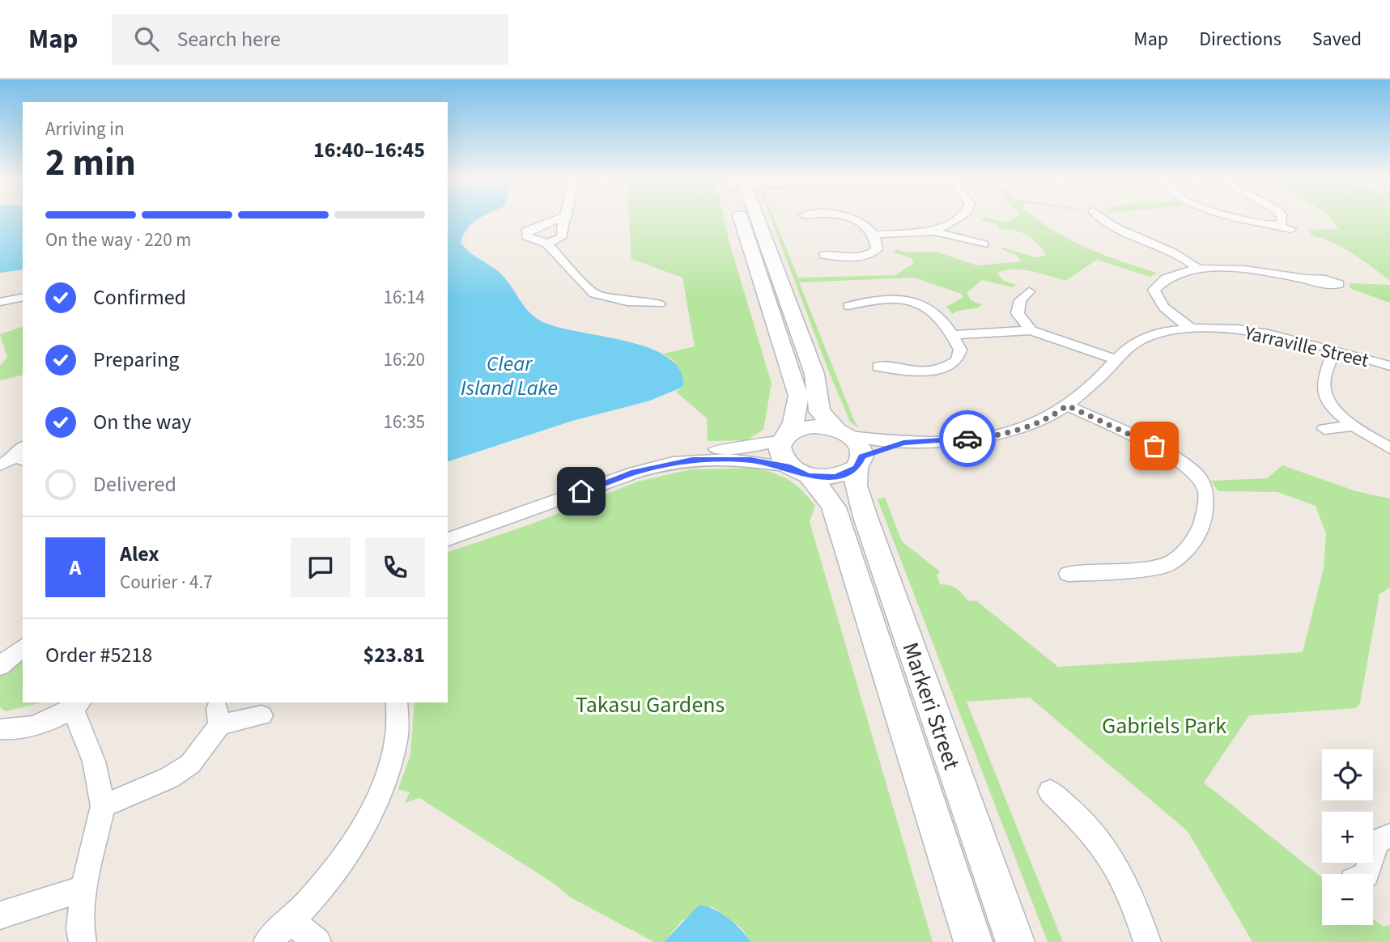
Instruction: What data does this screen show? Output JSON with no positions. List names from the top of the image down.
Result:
{
  "streets": {
    "main road": ["Markeri Street"],
    "street": ["Yarraville Street"]
  },
  "crossings": [
    ["Yarraville Street", "Markeri Street"]
  ],
  "water": ["Clear Island Lake"],
  "parks": ["Takasu Gardens", "Gabriels Park"],
  "page": {
    "header": "Map",
    "search": "Search here",
    "nav": ["Map", "Directions", "Saved"],
    "heading": ["2 min", "Arriving in", "16:40–16:45"],
    "panel": [
      "Alex",
      "Courier · 4.7",
      "Order #5218",
      "$23.81"
    ],
    "bar": "On the way · 220 m",
    "list": [
      ["Confirmed", "16:14"],
      ["Preparing", "16:20"],
      ["On the way", "16:35"],
      "Delivered"
    ],
    "round": "A",
    "map_buttons": ["+", "−"]
  }
}
